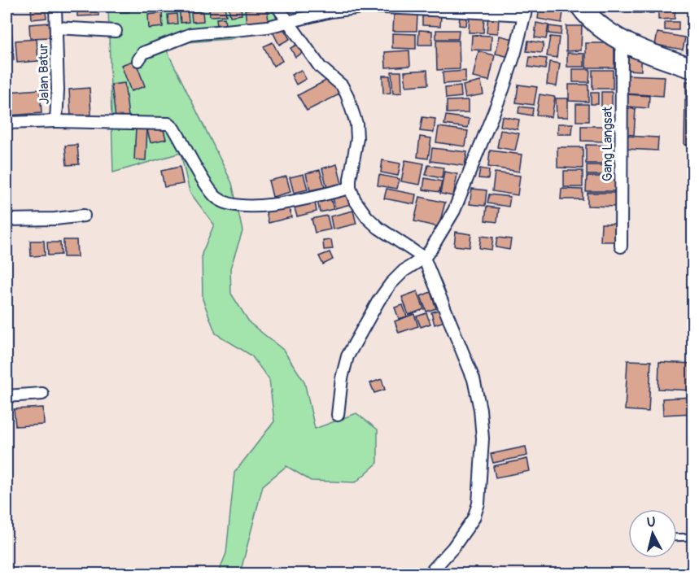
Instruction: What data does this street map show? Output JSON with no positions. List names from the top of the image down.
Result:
{
  "streets": {
    "street": ["Jalan Batur", "Gang Langsat"]
  },
  "north": "top"
}
